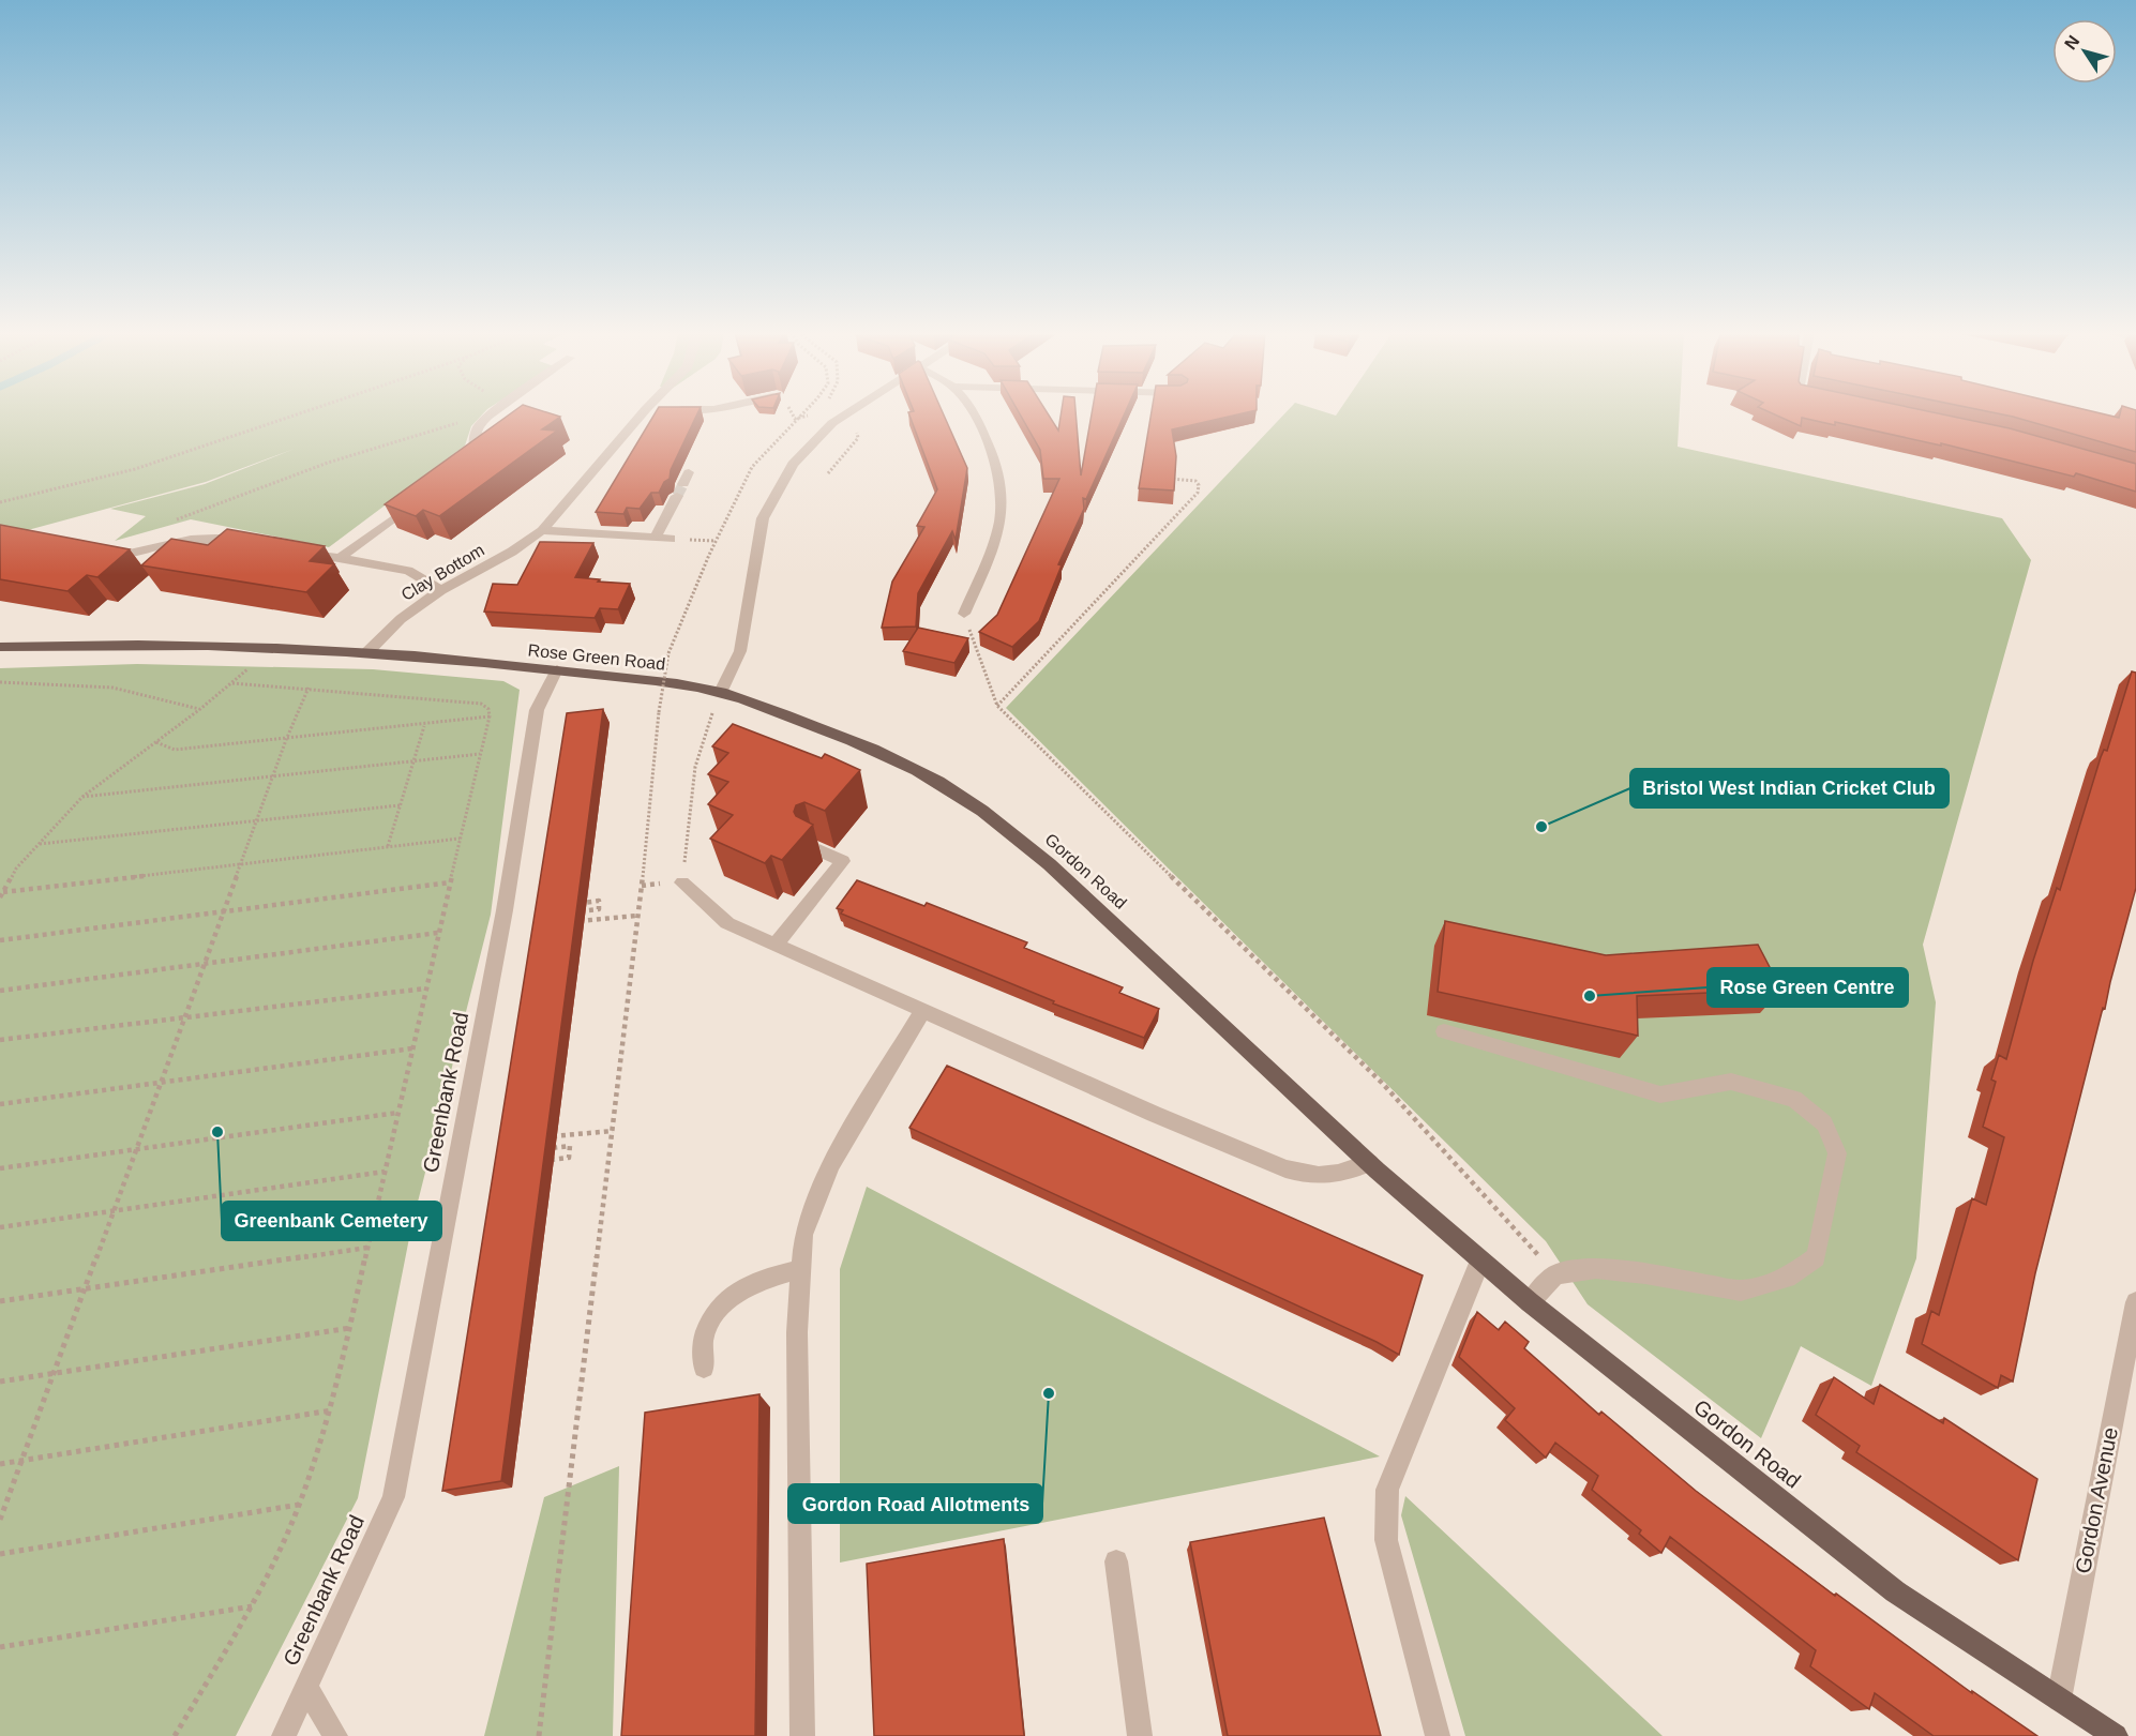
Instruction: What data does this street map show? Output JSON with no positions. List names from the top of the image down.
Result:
{
  "streets": {
    "main road": ["Rose Green Road", "Gordon Road"],
    "street": ["Clay Bottom", "Greenbank Road", "Gordon Avenue"]
  },
  "crossings": [
    ["Clay Bottom", "Rose Green Road"],
    ["Rose Green Road", "Gordon Road"],
    ["Rose Green Road", "Greenbank Road"],
    ["Gordon Road", "Gordon Avenue"]
  ],
  "places": [
    "Bristol West Indian Cricket Club",
    "Rose Green Centre",
    "Greenbank Cemetery",
    "Gordon Road Allotments"
  ],
  "north": "top left"
}
